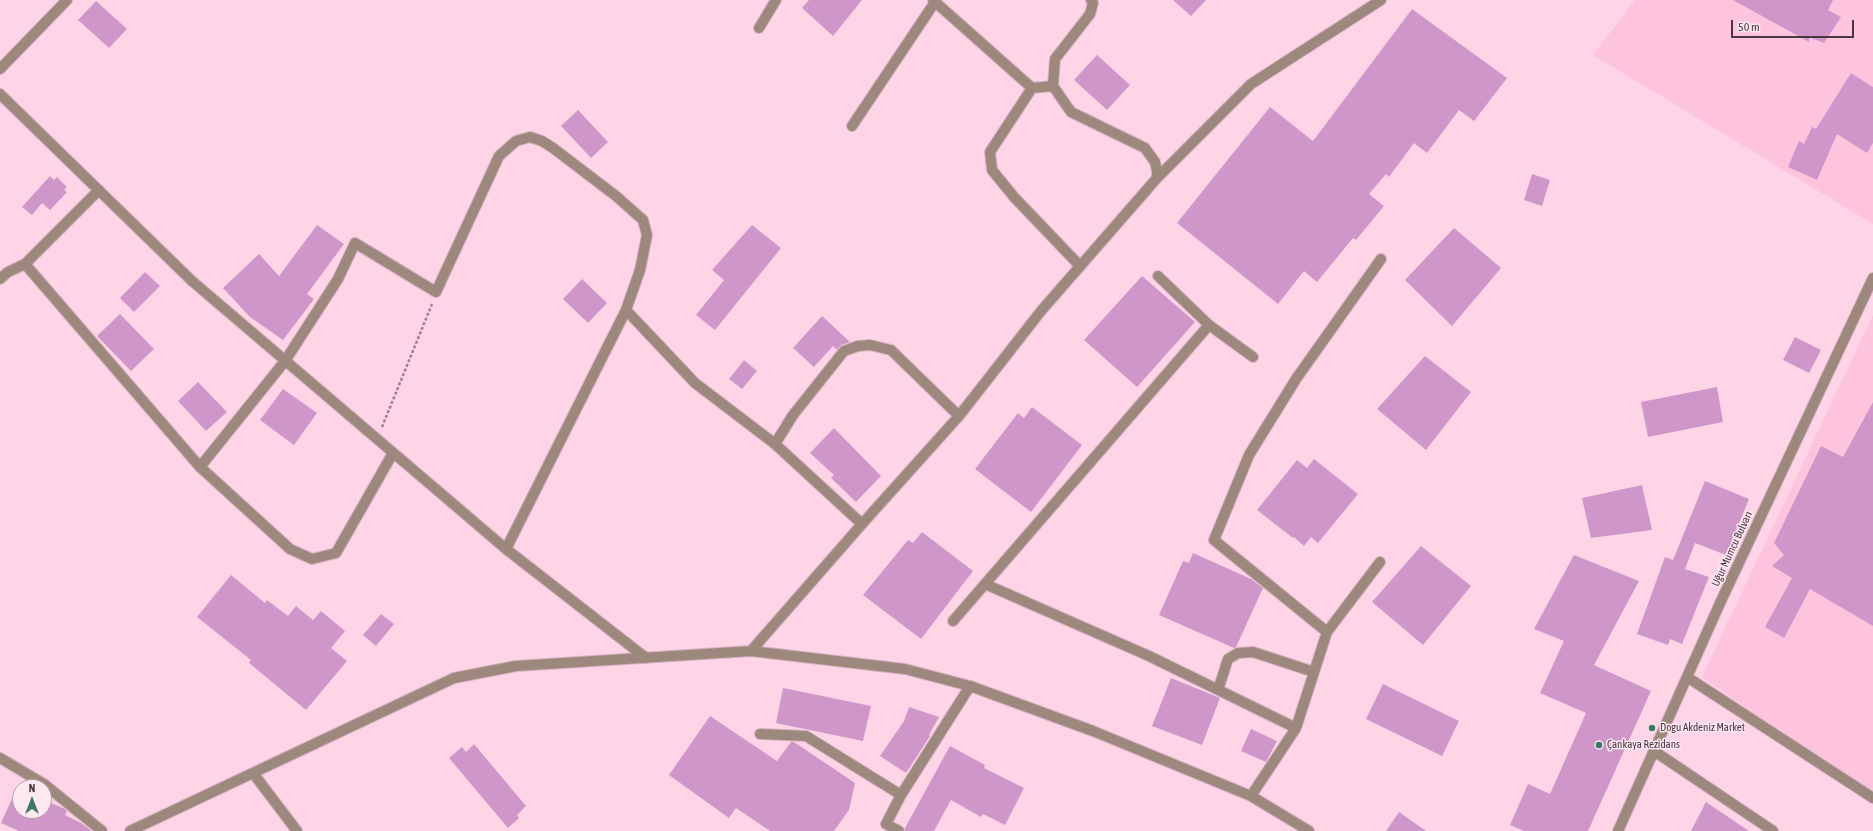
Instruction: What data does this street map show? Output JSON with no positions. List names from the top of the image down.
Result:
{
  "streets": {
    "street": ["Uğur Mumcu Bulvarı"]
  },
  "places": ["Dogu Akdeniz Market", "Çankaya Rezidans"],
  "scale_bar": "50 m",
  "north": "top"
}
